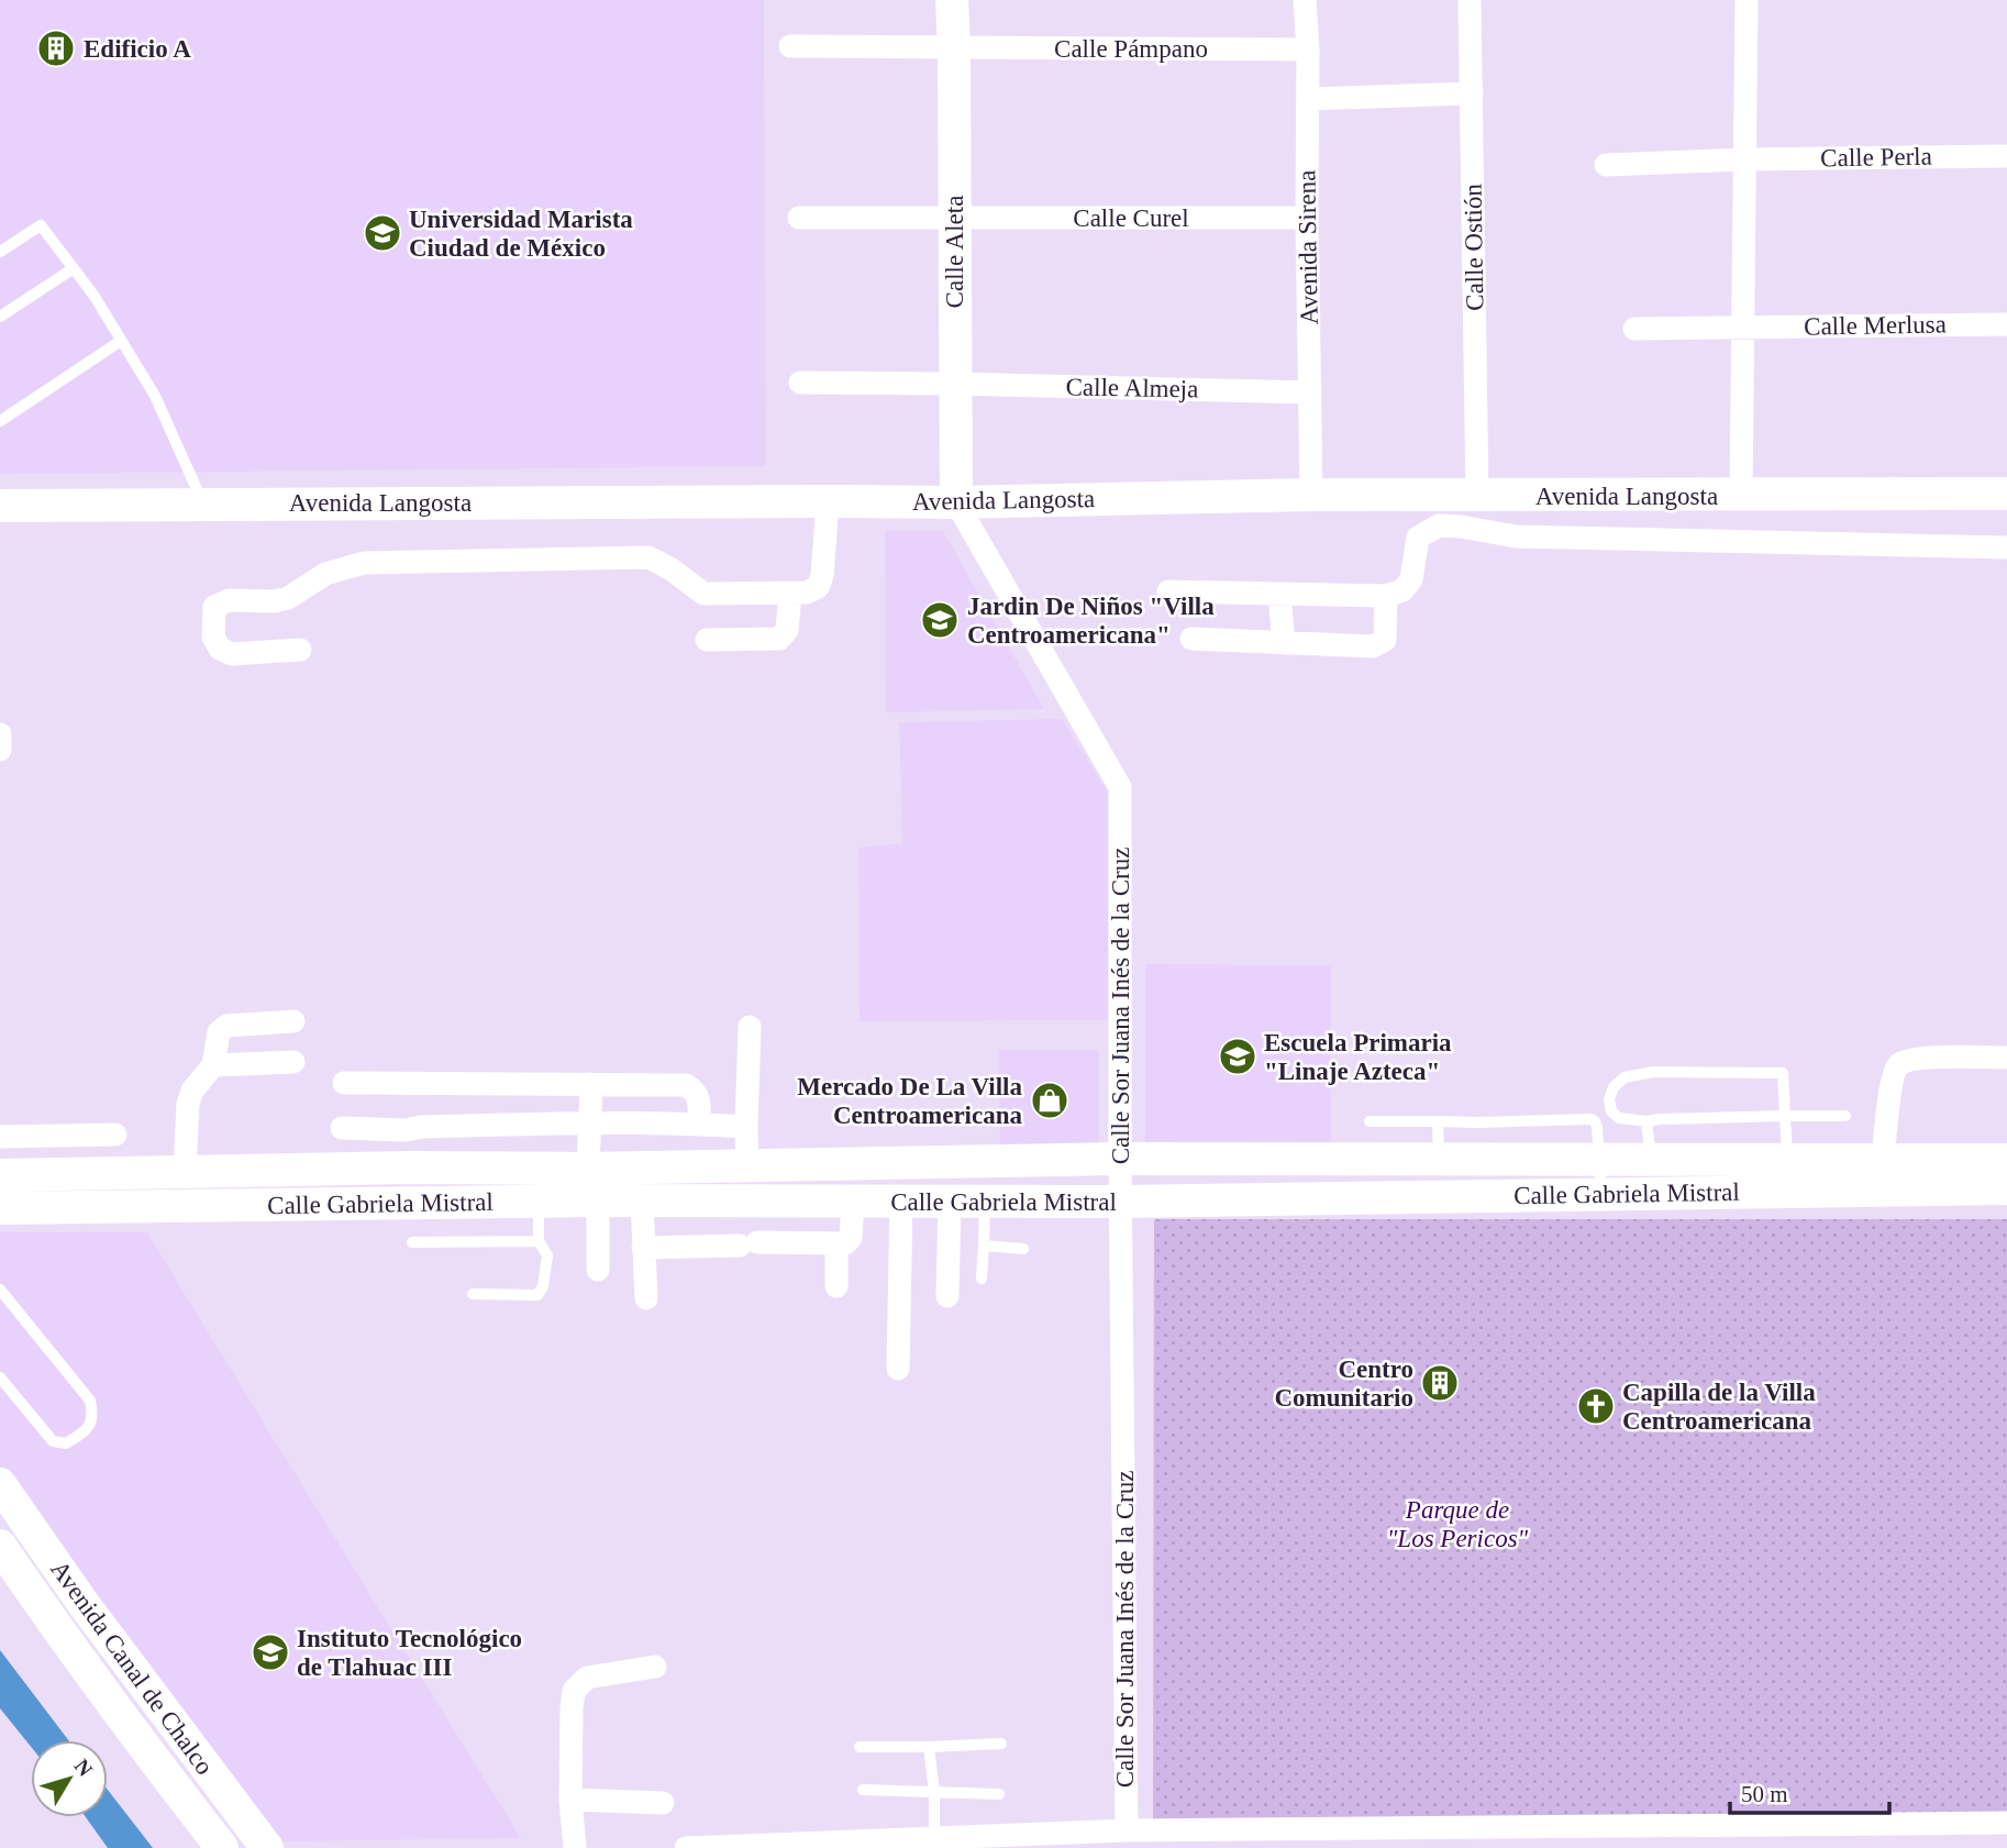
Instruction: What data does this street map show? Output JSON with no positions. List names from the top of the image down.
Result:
{
  "streets": {
    "street": [
      "Calle Pámpano",
      "Calle Perla",
      "Calle Curel",
      "Avenida Sirena",
      "Calle Ostión",
      "Calle Aleta",
      "Calle Merlusa",
      "Calle Almeja",
      "Avenida Langosta",
      "Calle Sor Juana Inés de la Cruz",
      "Calle Gabriela Mistral",
      "Avenida Canal de Chalco"
    ]
  },
  "crossings": [
    ["Calle Pámpano", "Avenida Sirena"],
    ["Calle Pámpano", "Calle Aleta"],
    ["Calle Curel", "Avenida Sirena"],
    ["Calle Curel", "Calle Aleta"],
    ["Avenida Sirena", "Calle Almeja"],
    ["Avenida Sirena", "Avenida Langosta"],
    ["Calle Ostión", "Avenida Langosta"],
    ["Calle Aleta", "Calle Almeja"],
    ["Calle Aleta", "Avenida Langosta"],
    ["Calle Aleta", "Calle Sor Juana Inés de la Cruz"],
    ["Avenida Langosta", "Calle Sor Juana Inés de la Cruz"],
    ["Calle Sor Juana Inés de la Cruz", "Calle Gabriela Mistral"]
  ],
  "parks": ["Parque de \"Los Pericos\""],
  "places": {
    "building": ["Edificio A", "Centro Comunitario"],
    "school or university": [
      "Universidad Marista Ciudad de México",
      "Jardin De Niños \"Villa Centroamericana\"",
      "Escuela Primaria \"Linaje Azteca\"",
      "Instituto Tecnológico de Tlahuac III"
    ],
    "shop": ["Mercado De La Villa Centroamericana"],
    "church": ["Capilla de la Villa Centroamericana"]
  },
  "scale_bar": "50 m",
  "north": "top right"
}
